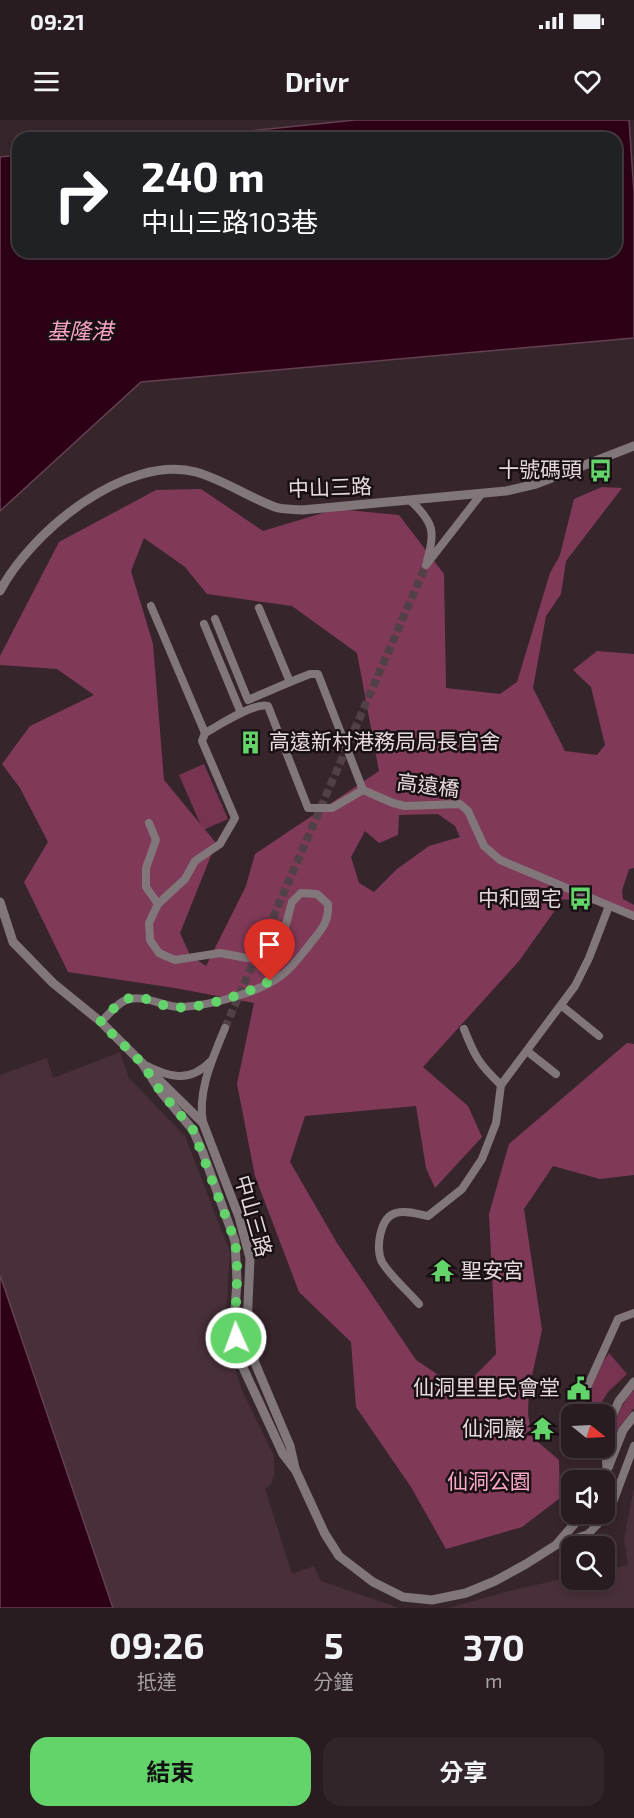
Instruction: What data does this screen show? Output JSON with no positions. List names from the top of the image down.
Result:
{
  "streets": {
    "street": ["中山三路", "高遠橋"]
  },
  "water": ["基隆港"],
  "parks": ["仙洞公園"],
  "places": {
    "bus stop": ["十號碼頭", "中和國宅"],
    "building": ["高遠新村港務局局長官舍"],
    "temple": ["聖安宮", "仙洞巖"],
    "public building": ["仙洞里里民會堂"]
  },
  "north": "right",
  "page": {
    "status": "09:21",
    "header": "Drivr",
    "turn": ["240 m", "中山三路103巷"],
    "eta": [
      "09:26",
      "抵達",
      "5",
      "分鐘",
      "370",
      "m"
    ],
    "buttons": ["結束", "分享"]
  }
}
